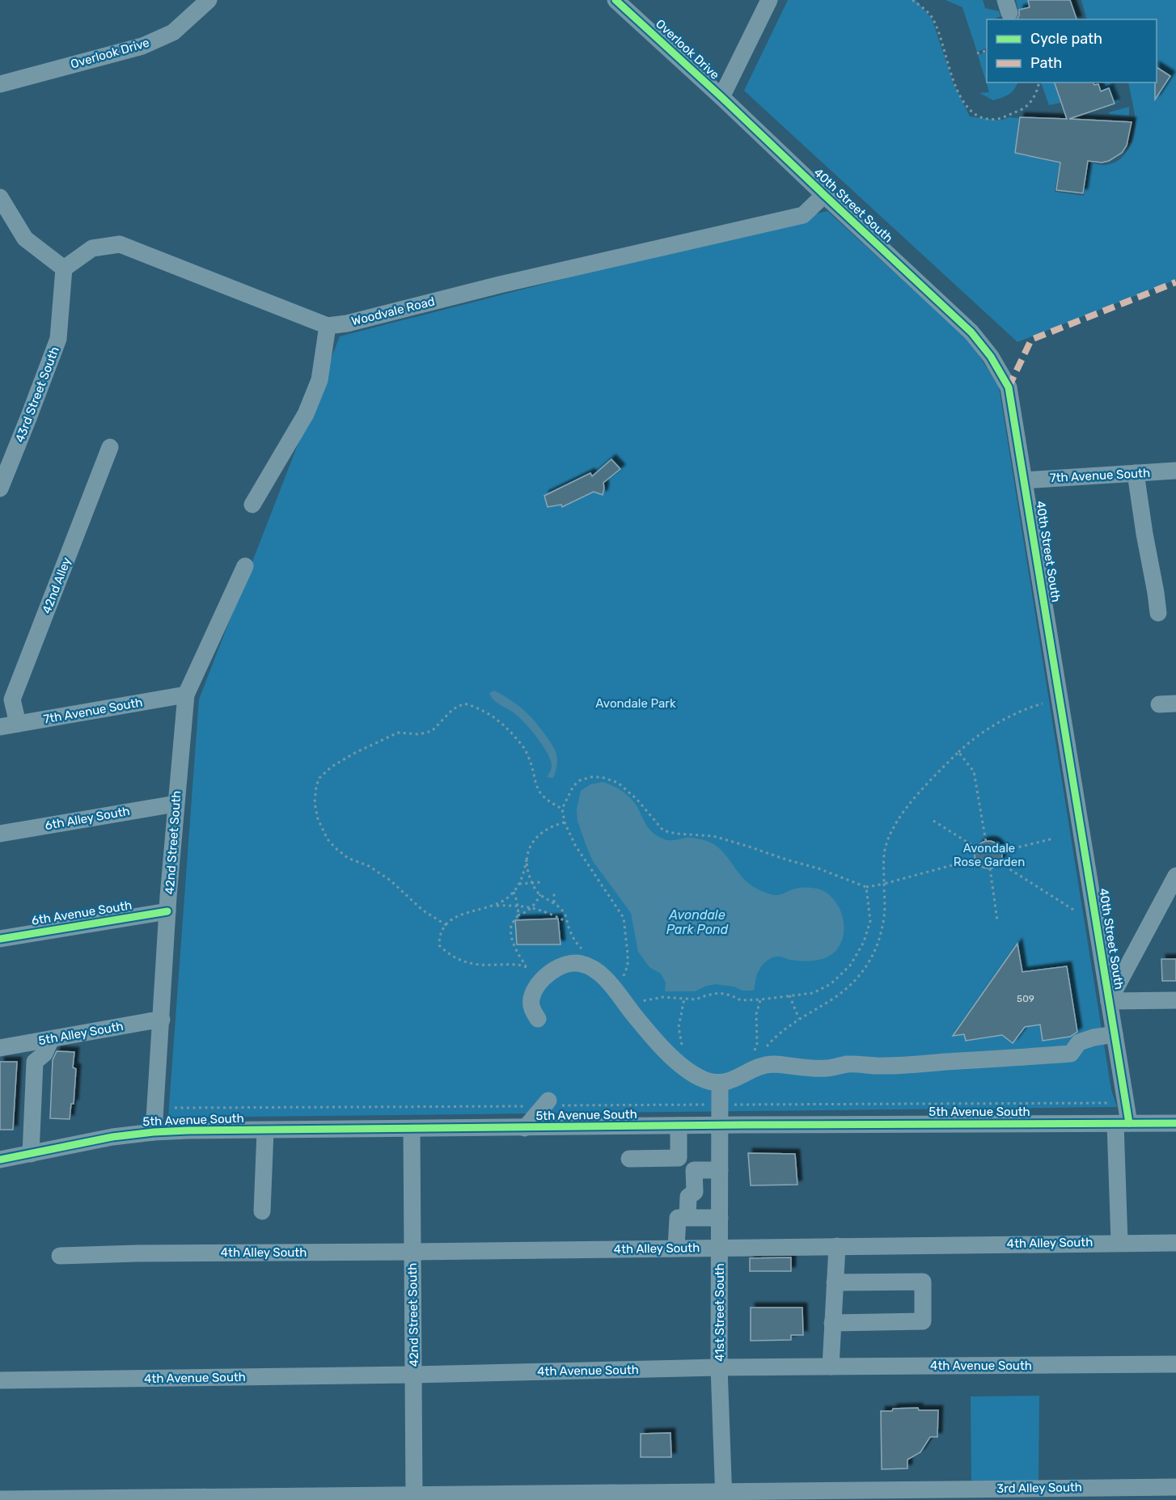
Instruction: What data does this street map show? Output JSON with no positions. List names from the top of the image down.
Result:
{
  "streets": {
    "street": [
      "Overlook Drive",
      "40th Street South",
      "Woodvale Road",
      "43rd Street South",
      "7th Avenue South",
      "42nd Alley",
      "6th Alley South",
      "42nd Street South",
      "6th Avenue South",
      "5th Alley South",
      "5th Avenue South",
      "4th Alley South",
      "41st Street South",
      "4th Avenue South",
      "3rd Alley South"
    ]
  },
  "crossings": [
    ["Overlook Drive", "40th Street South"],
    ["40th Street South", "Woodvale Road"],
    ["40th Street South", "7th Avenue South"],
    ["40th Street South", "5th Avenue South"],
    ["40th Street South", "4th Alley South"],
    ["Woodvale Road", "43rd Street South"],
    ["7th Avenue South", "42nd Alley"],
    ["7th Avenue South", "42nd Street South"],
    ["6th Alley South", "42nd Street South"],
    ["42nd Street South", "6th Avenue South"],
    ["42nd Street South", "5th Alley South"],
    ["42nd Street South", "5th Avenue South"],
    ["42nd Street South", "4th Alley South"],
    ["42nd Street South", "4th Avenue South"],
    ["42nd Street South", "3rd Alley South"],
    ["5th Avenue South", "41st Street South"],
    ["4th Alley South", "41st Street South"],
    ["41st Street South", "4th Avenue South"],
    ["41st Street South", "3rd Alley South"]
  ],
  "water": ["Avondale Park Pond"],
  "parks": ["Avondale Park", "Avondale Rose Garden"],
  "house_numbers": ["509"],
  "legend": ["Cycle path", "Path"]
}
